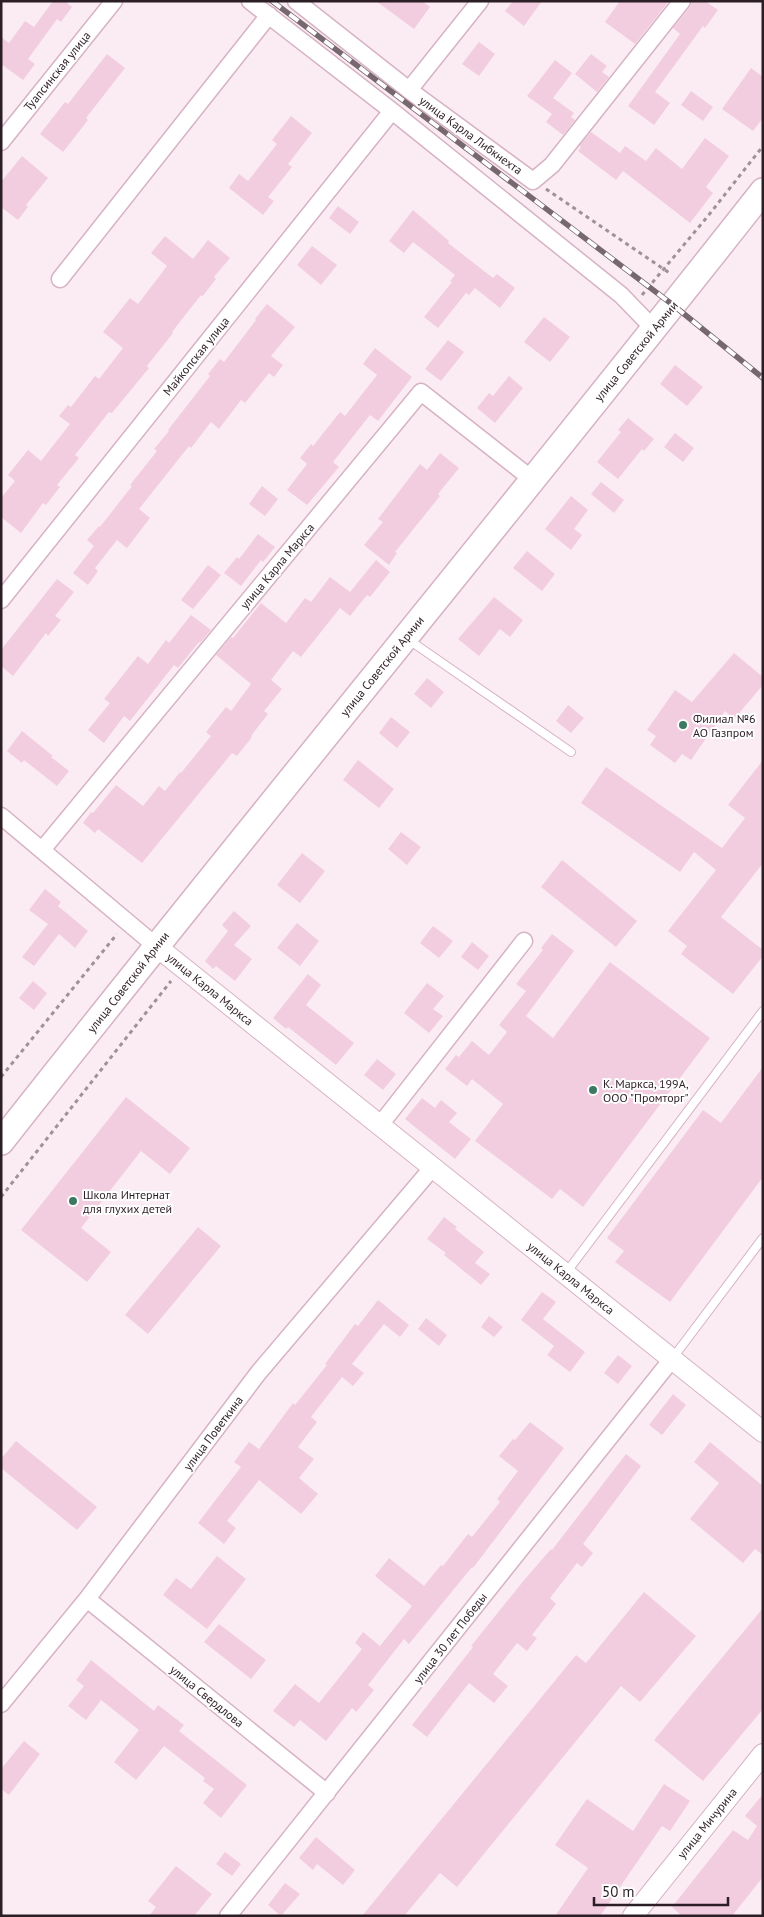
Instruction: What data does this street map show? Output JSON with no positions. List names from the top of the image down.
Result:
{
  "streets": {
    "main road": ["улица Советской Армии"],
    "street": [
      "Туапсинская улица",
      "улица Карла Либкнехта",
      "Майкопская улица",
      "улица Карла Маркса",
      "улица Поветкина",
      "улица 30 лет Победы",
      "улица Свердлова",
      "улица Мичурина"
    ]
  },
  "crossings": [
    ["улица Советской Армии", "улица Карла Маркса"],
    ["улица Карла Маркса", "улица Поветкина"],
    ["улица Карла Маркса", "улица 30 лет Победы"],
    ["улица Поветкина", "улица Свердлова"],
    ["улица 30 лет Победы", "улица Свердлова"]
  ],
  "places": ["Филиал №6 АО Газпром", "К. Маркса, 199А, ООО \"Промторг\"", "Школа Интернат для глухих детей"],
  "scale_bar": "50 m"
}
